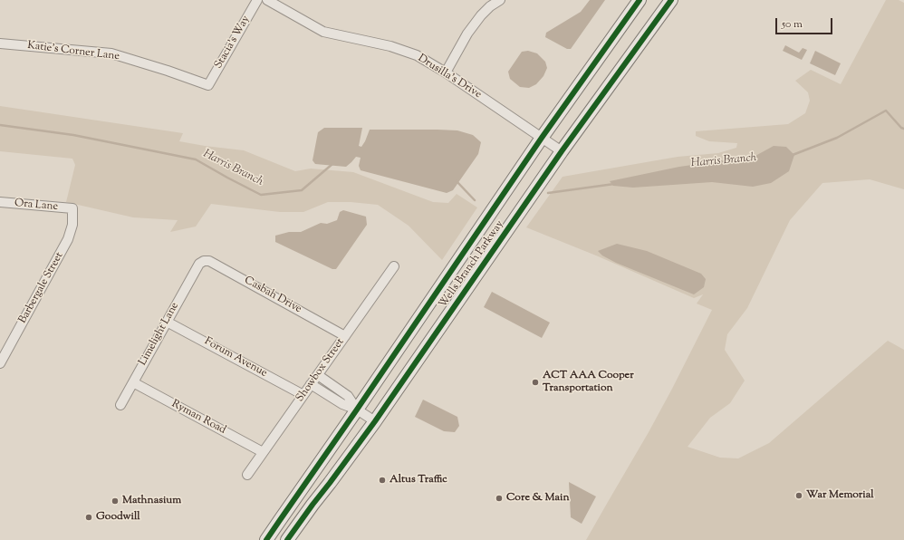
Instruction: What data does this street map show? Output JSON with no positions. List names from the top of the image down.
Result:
{
  "streets": {
    "main road": ["Wells Branch Parkway"],
    "street": [
      "Stacia's Way",
      "Katie's Corner Lane",
      "Drusilla's Drive",
      "Ora Lane",
      "Barbergale Street",
      "Casbah Drive",
      "Limelight Lane",
      "Forum Avenue",
      "Showbox Street",
      "Ryman Road"
    ]
  },
  "crossings": [
    ["Stacia's Way", "Katie's Corner Lane"],
    ["Drusilla's Drive", "Wells Branch Parkway"],
    ["Ora Lane", "Barbergale Street"],
    ["Casbah Drive", "Limelight Lane"],
    ["Casbah Drive", "Showbox Street"],
    ["Limelight Lane", "Forum Avenue"],
    ["Limelight Lane", "Ryman Road"],
    ["Forum Avenue", "Showbox Street"],
    ["Showbox Street", "Ryman Road"]
  ],
  "water": ["Harris Branch"],
  "places": [
    "ACT AAA Cooper Transportation",
    "Altus Traffic",
    "War Memorial",
    "Core & Main",
    "Mathnasium",
    "Goodwill"
  ],
  "scale_bar": "50 m"
}
